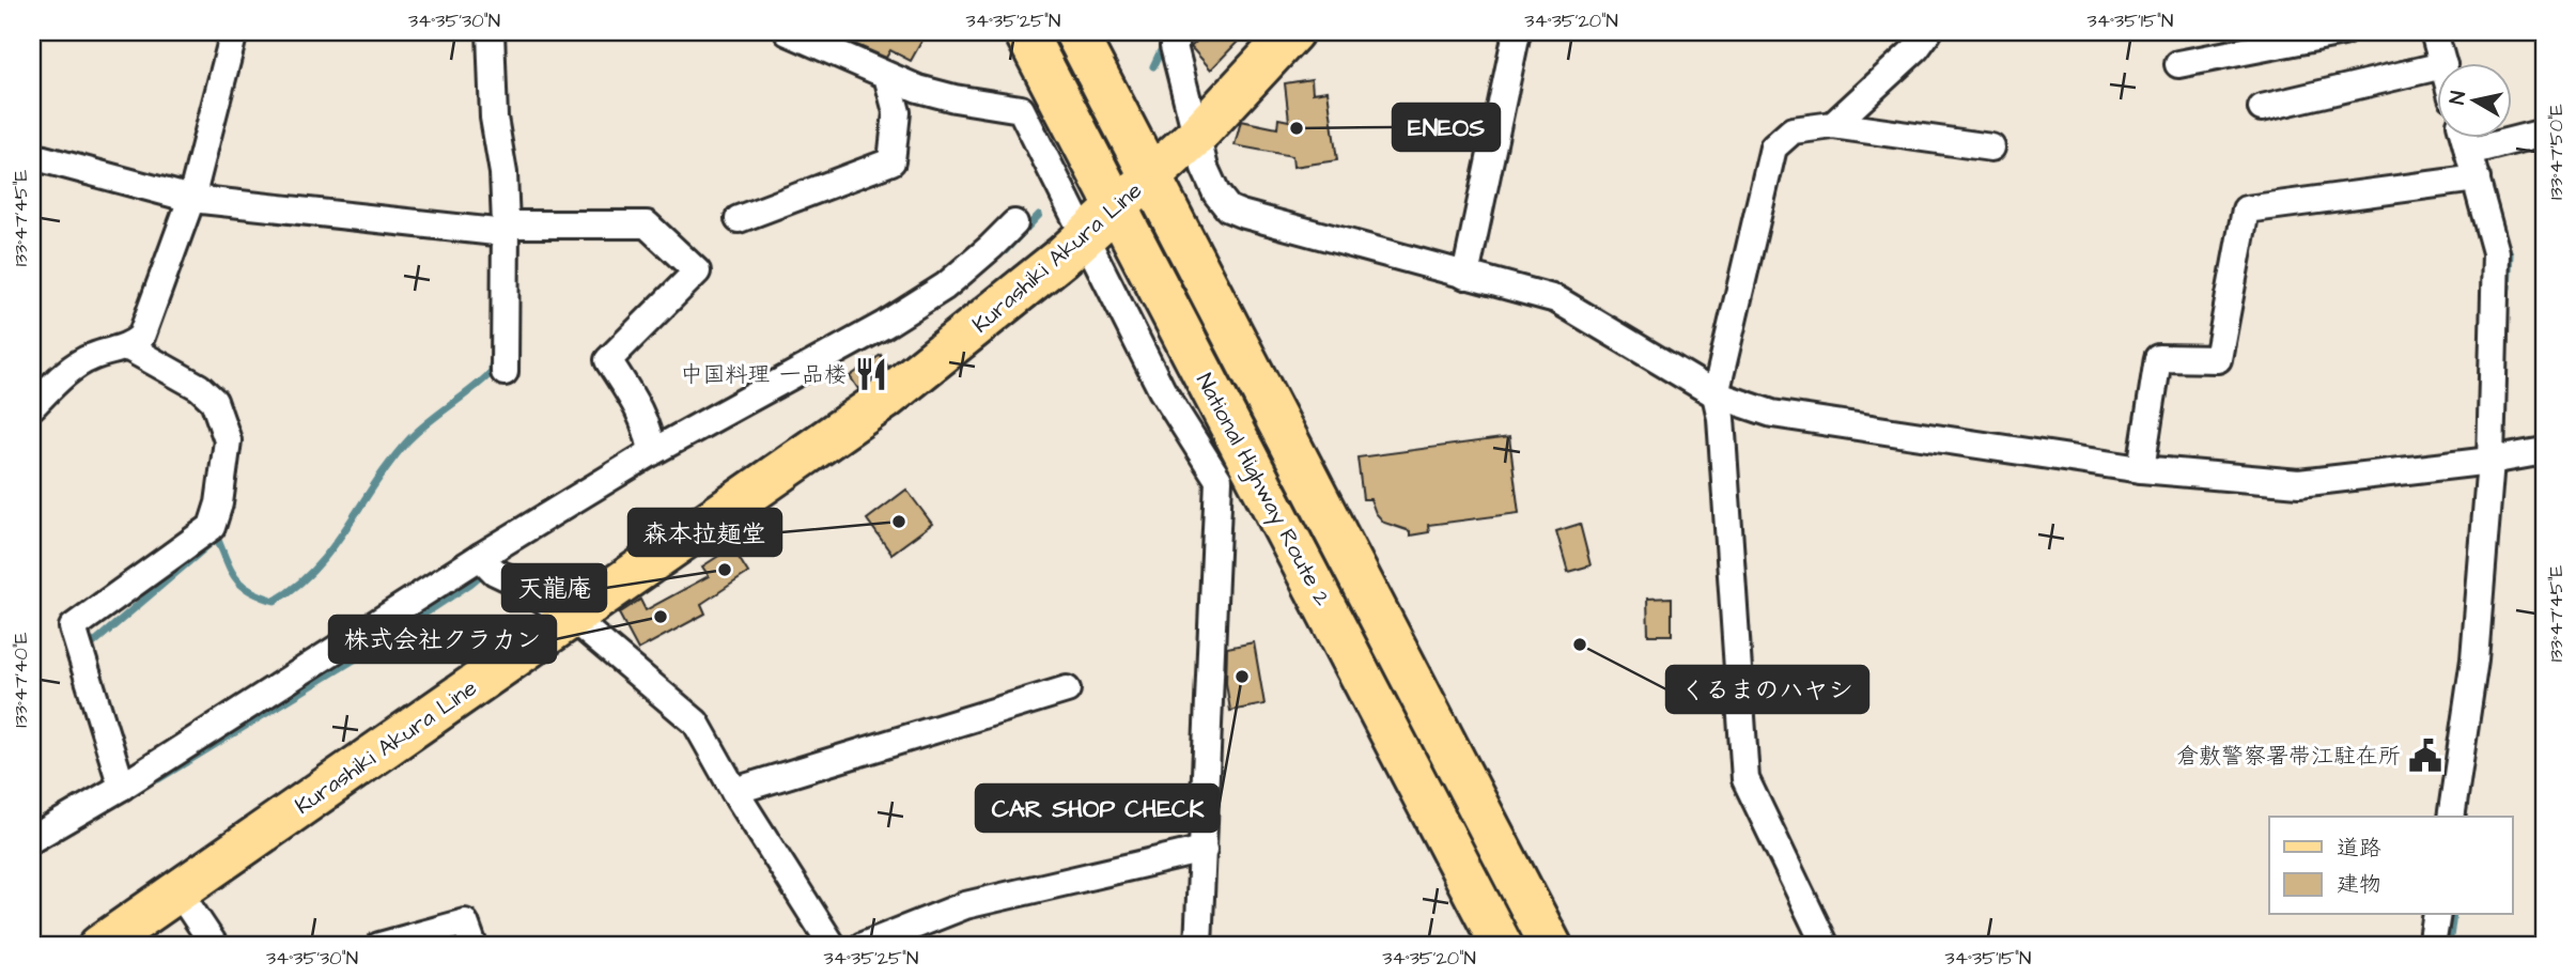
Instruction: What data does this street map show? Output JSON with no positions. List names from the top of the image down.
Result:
{
  "streets": {
    "main road": ["Kurashiki Akura Line", "National Highway Route 2"]
  },
  "crossings": [
    ["Kurashiki Akura Line", "National Highway Route 2"]
  ],
  "places": {
    "other": [
      "ENEOS",
      "森本拉麺堂",
      "天龍庵",
      "株式会社クラカン",
      "くるまのハヤシ",
      "CAR SHOP CHECK"
    ],
    "restaurant": ["中国料理 一品楼"],
    "public building": ["倉敷警察署帯江駐在所"]
  },
  "legend": ["道路", "建物"],
  "north": "left",
  "coordinates": [
    "34°35'30\"N",
    "34°35'25\"N",
    "34°35'20\"N",
    "34°35'15\"N",
    "133°47'50\"E",
    "133°47'45\"E",
    "133°47'40\"E"
  ]
}
